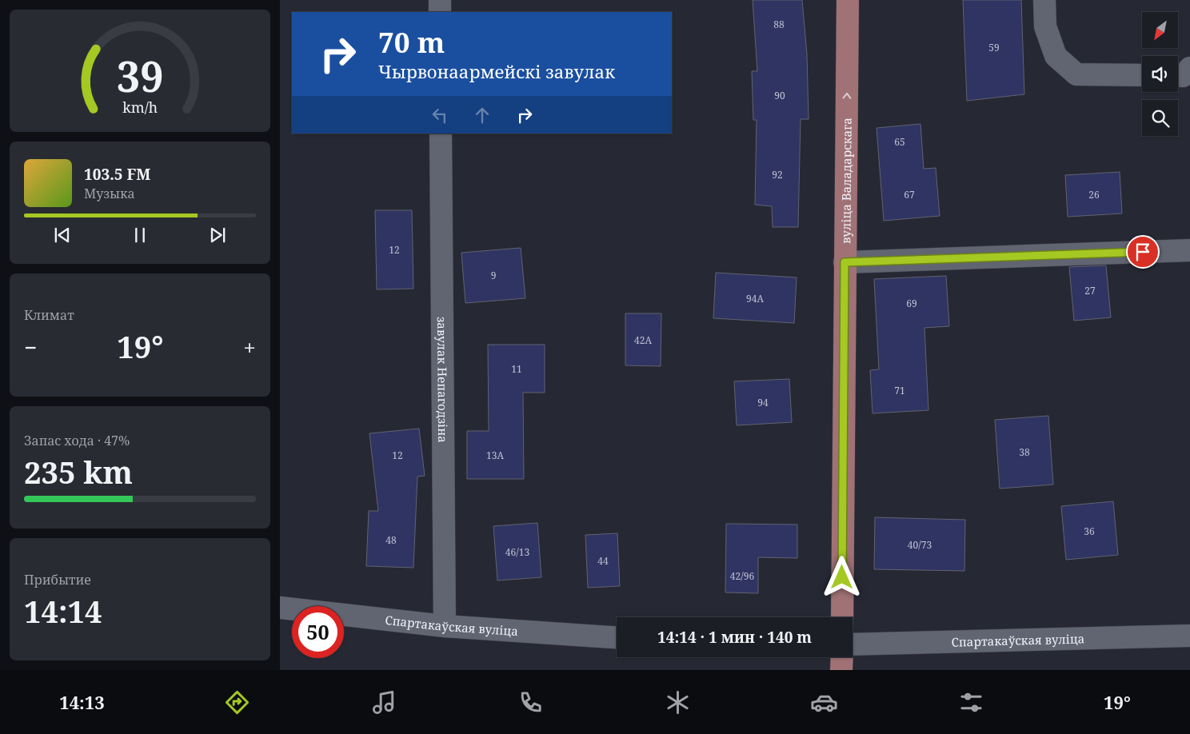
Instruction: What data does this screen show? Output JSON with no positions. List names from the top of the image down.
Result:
{
  "streets": {
    "main road": ["вуліца Валадарскага"],
    "street": ["завулак Непагодзіна", "Спартакаўская вуліца"]
  },
  "crossings": [
    ["завулак Непагодзіна", "Спартакаўская вуліца"]
  ],
  "one_way": ["вуліца Валадарскага"],
  "house_numbers": [
    "88",
    "59",
    "90",
    "65",
    "92",
    "67",
    "26",
    "12",
    "9",
    "27",
    "94А",
    "69",
    "42А",
    "11",
    "71",
    "94",
    "38",
    "12",
    "13А",
    "36",
    "48",
    "40/73",
    "46/13",
    "44",
    "42/96"
  ],
  "north": "bottom left",
  "page": {
    "turn": ["70 m", "Чырвонаармейскі завулак"],
    "song": ["103.5 FM", "Музыка"],
    "tile": [
      "Климат",
      ["Запас хода · 47%", "235 km"],
      ["Прибытие", "14:14"]
    ],
    "heat": ["−", "19°", "+"],
    "limit": "50",
    "trip": "14:14 · 1 мин · 140 m",
    "tabs": ["14:13", "19°"],
    "gauge": ["39", "km/h"]
  }
}
